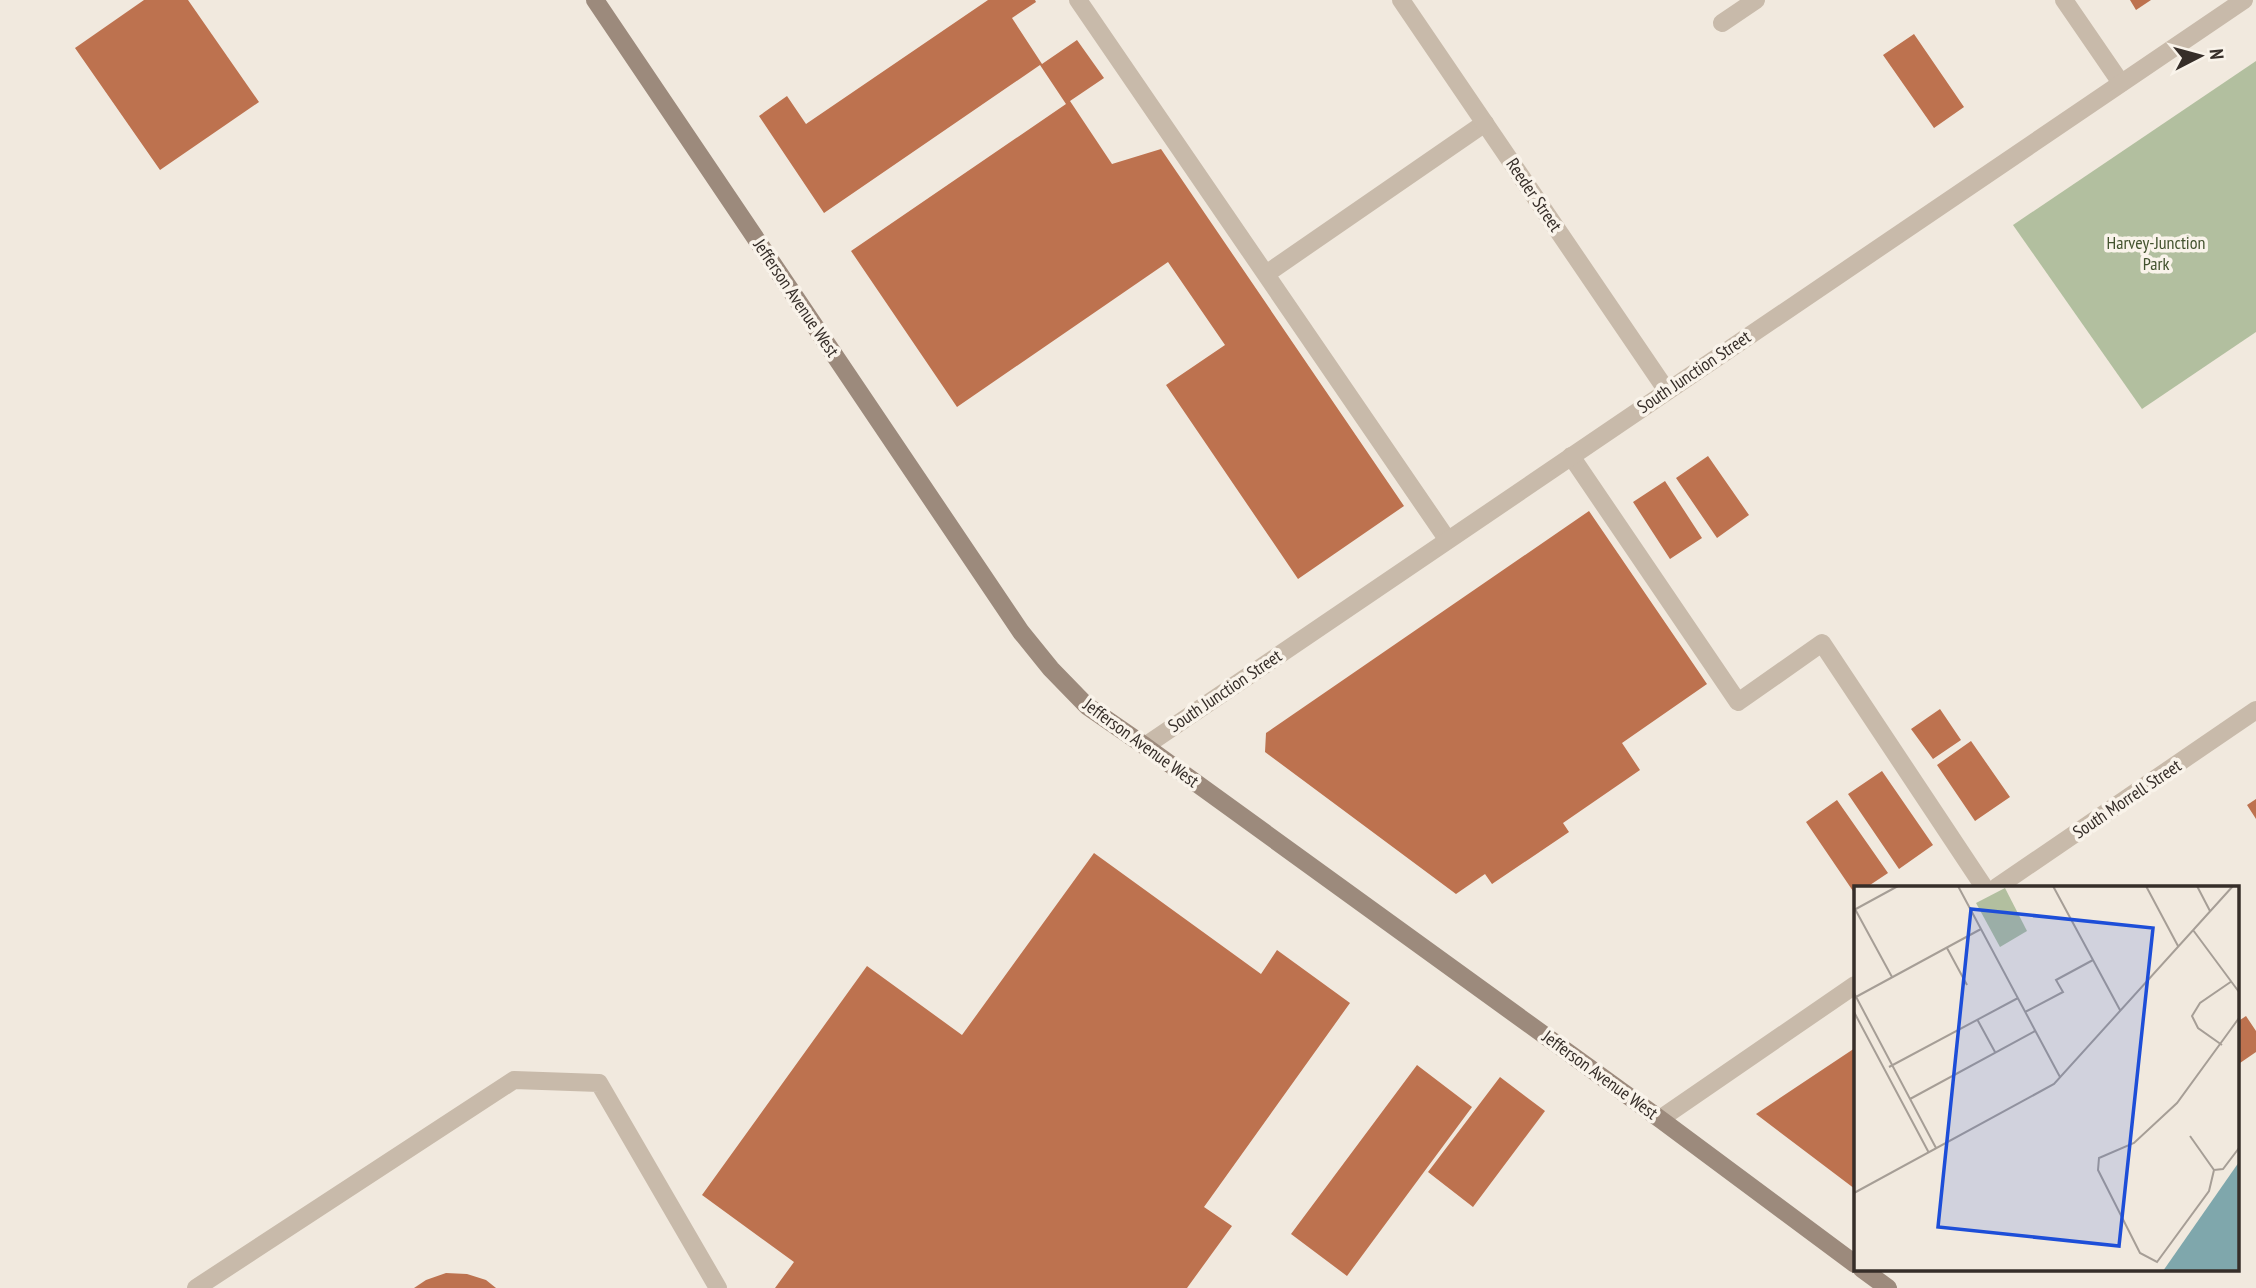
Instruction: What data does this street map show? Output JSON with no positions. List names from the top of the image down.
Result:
{
  "streets": {
    "main road": ["Jefferson Avenue West"],
    "street": ["Reeder Street", "South Junction Street", "South Morrell Street"]
  },
  "crossings": [
    ["Reeder Street", "South Junction Street"],
    ["Jefferson Avenue West", "South Junction Street"]
  ],
  "parks": ["Harvey-Junction Park"],
  "north": "right"
}
